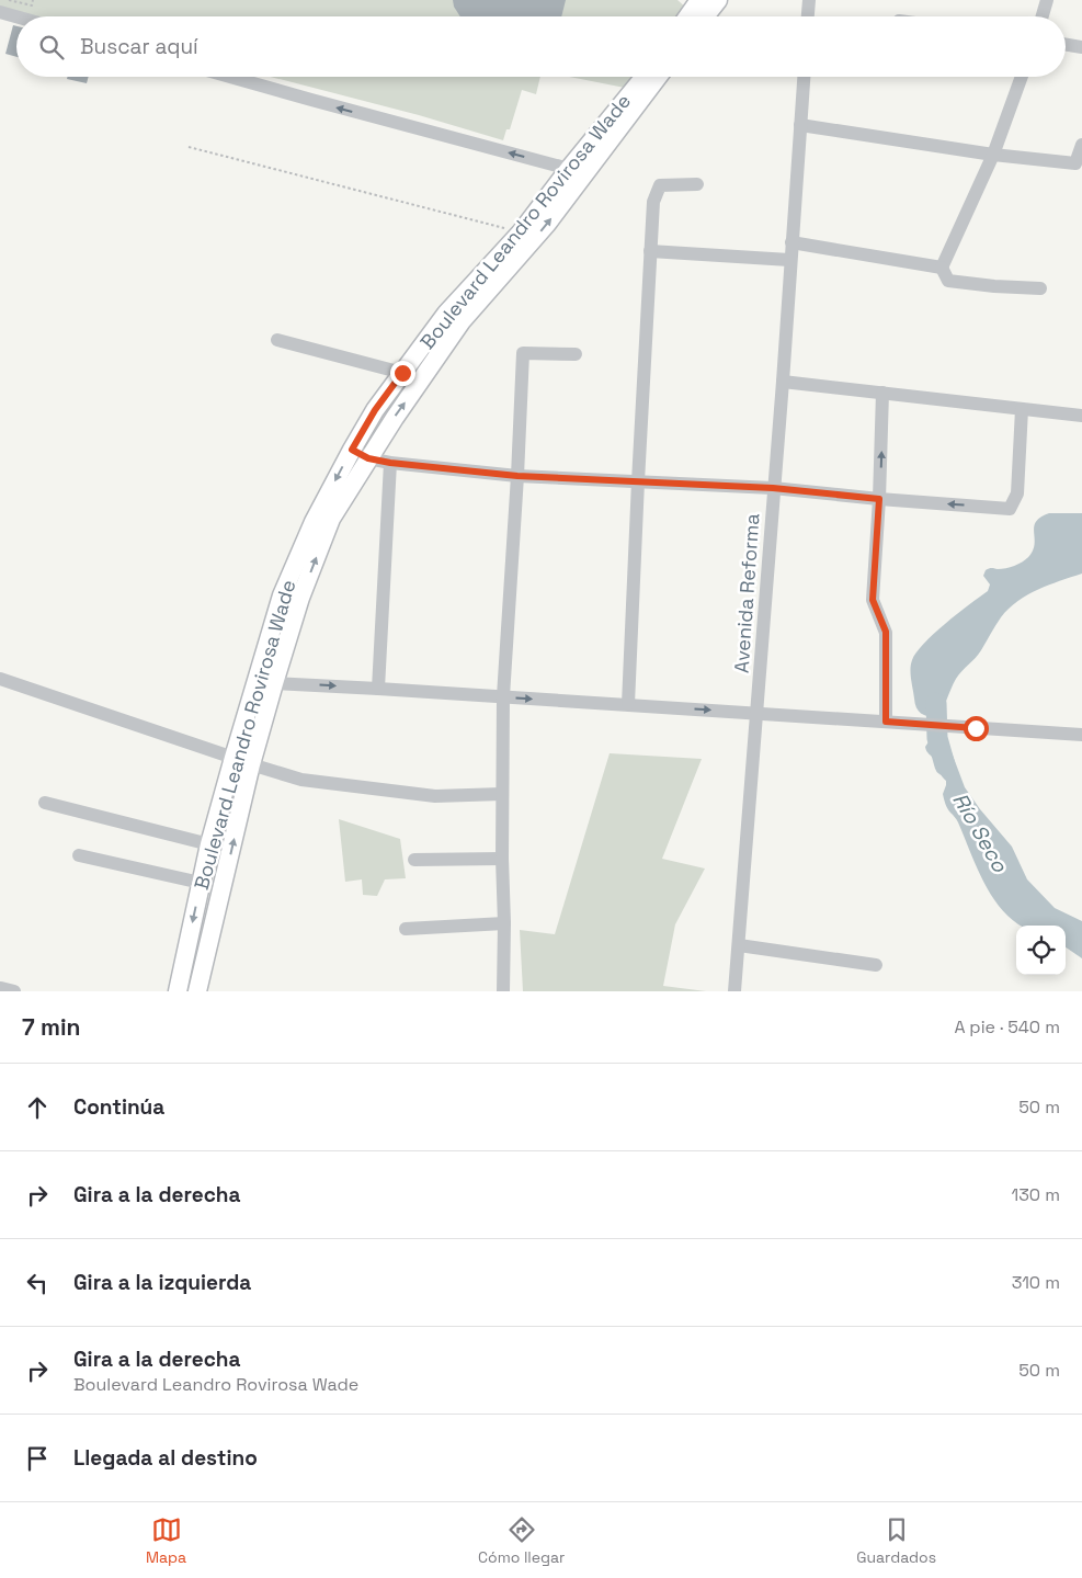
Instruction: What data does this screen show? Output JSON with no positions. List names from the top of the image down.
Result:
{
  "streets": {
    "main road": ["Boulevard Leandro Rovirosa Wade"],
    "street": ["Avenida Reforma"]
  },
  "water": ["Río Seco"],
  "page": {
    "search": "Buscar aquí",
    "heading": ["7 min", "A pie · 540 m"],
    "list": [
      ["Continúa", "50 m"],
      ["Gira a la derecha", "130 m"],
      ["Gira a la izquierda", "310 m"],
      ["Gira a la derecha", "Boulevard Leandro Rovirosa Wade", "50 m"],
      "Llegada al destino"
    ],
    "nav": ["Mapa", "Cómo llegar", "Guardados"]
  }
}
